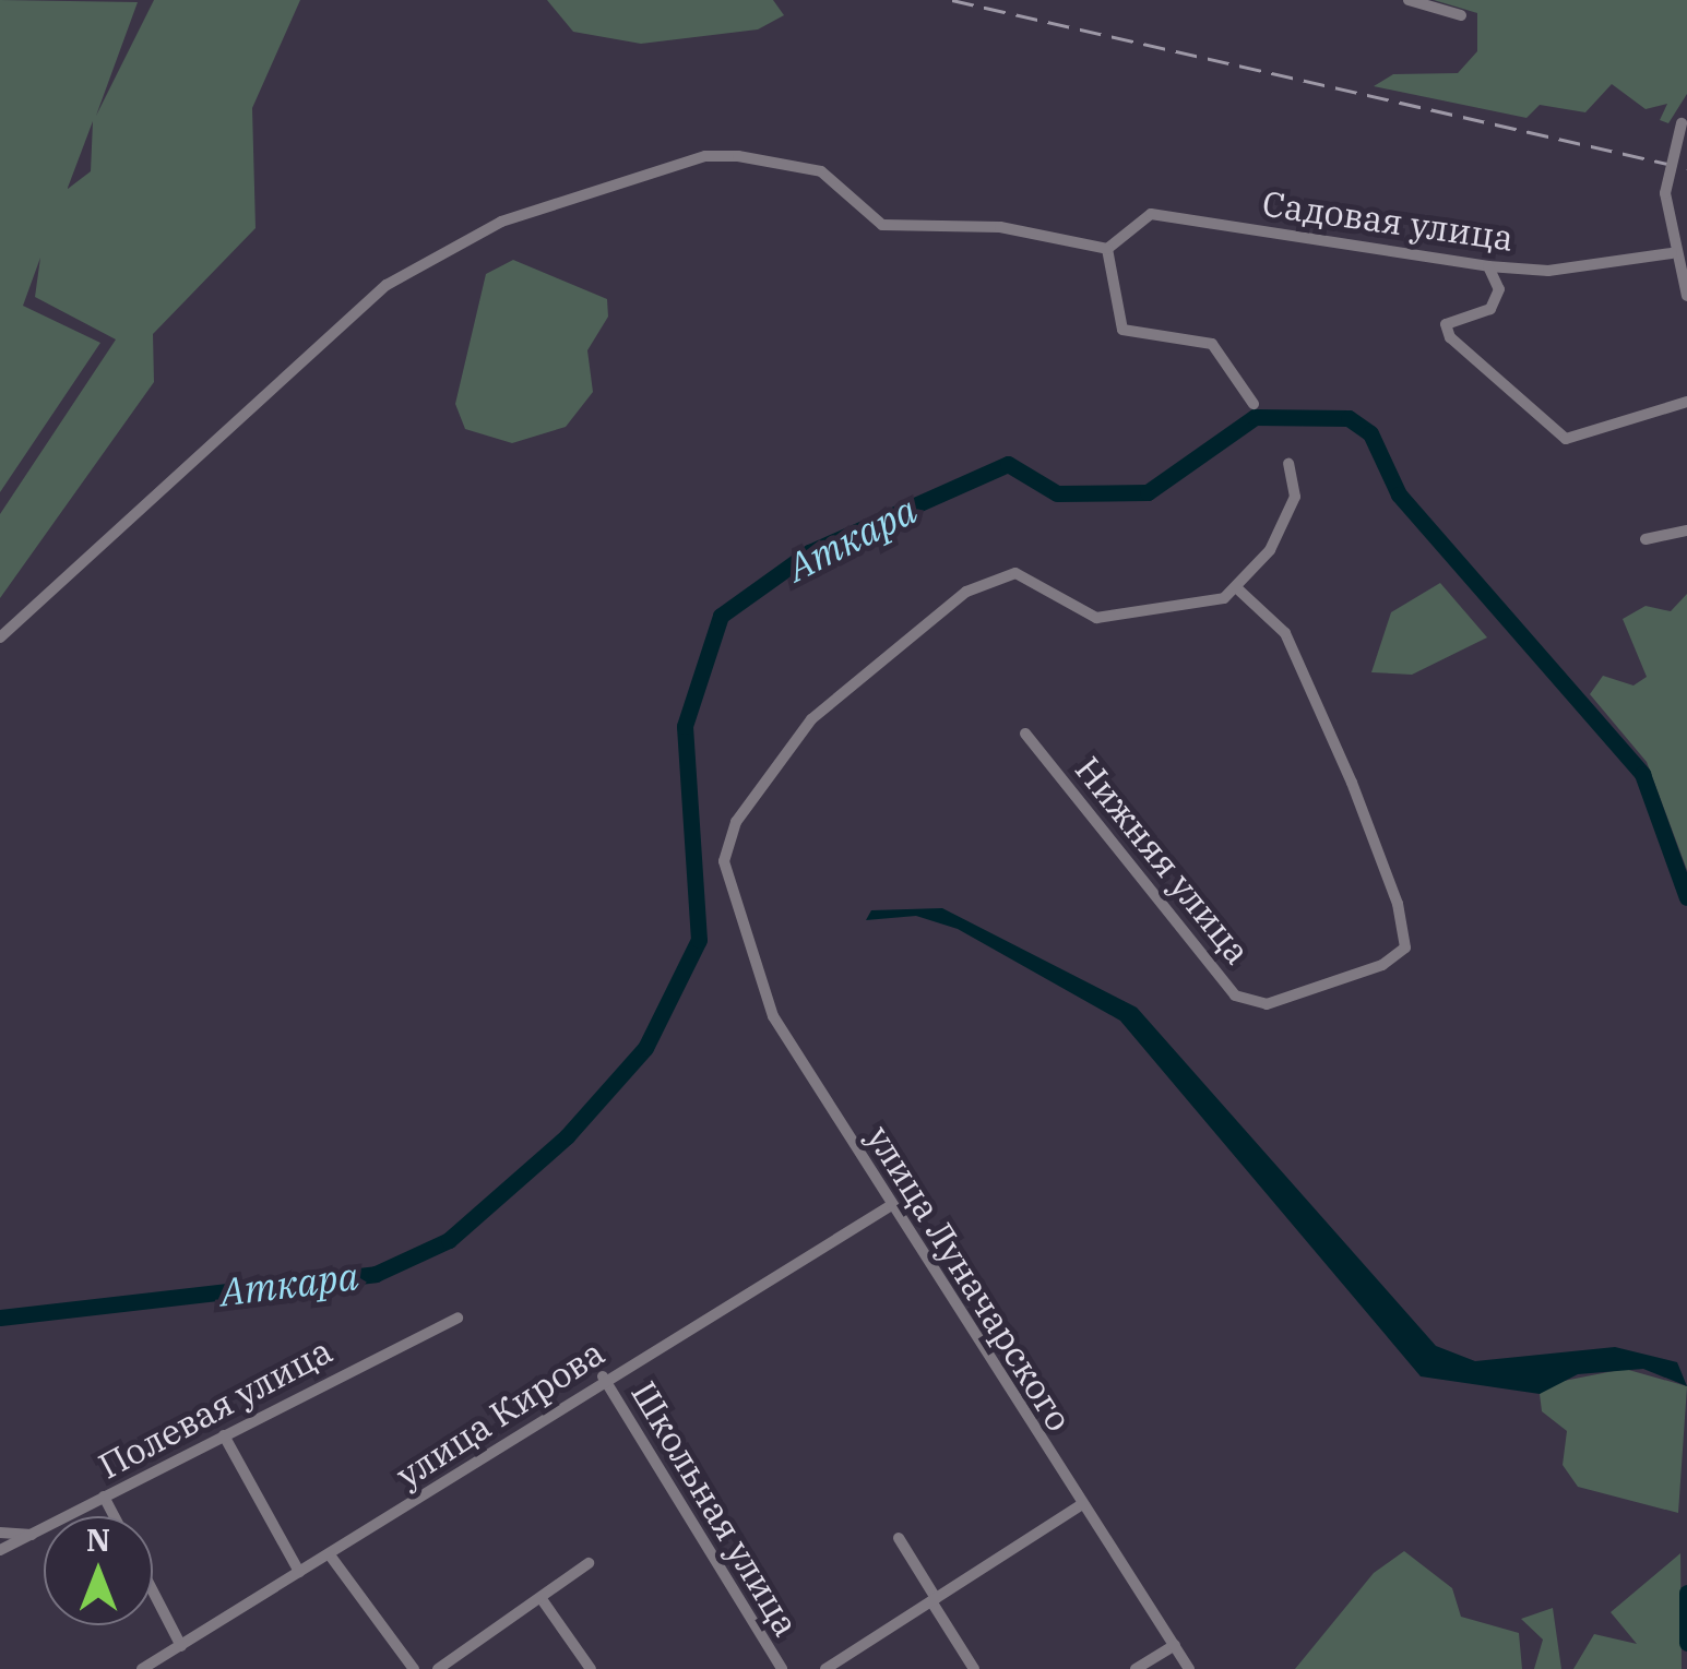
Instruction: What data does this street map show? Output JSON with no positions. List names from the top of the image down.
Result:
{
  "streets": {
    "street": [
      "Садовая улица",
      "Нижняя улица",
      "улица Луначарского",
      "Полевая улица",
      "улица Кирова",
      "Школьная улица"
    ]
  },
  "crossings": [
    ["Нижняя улица", "улица Луначарского"],
    ["улица Луначарского", "улица Кирова"],
    ["улица Кирова", "Школьная улица"]
  ],
  "water": ["Аткара"],
  "north": "top"
}
